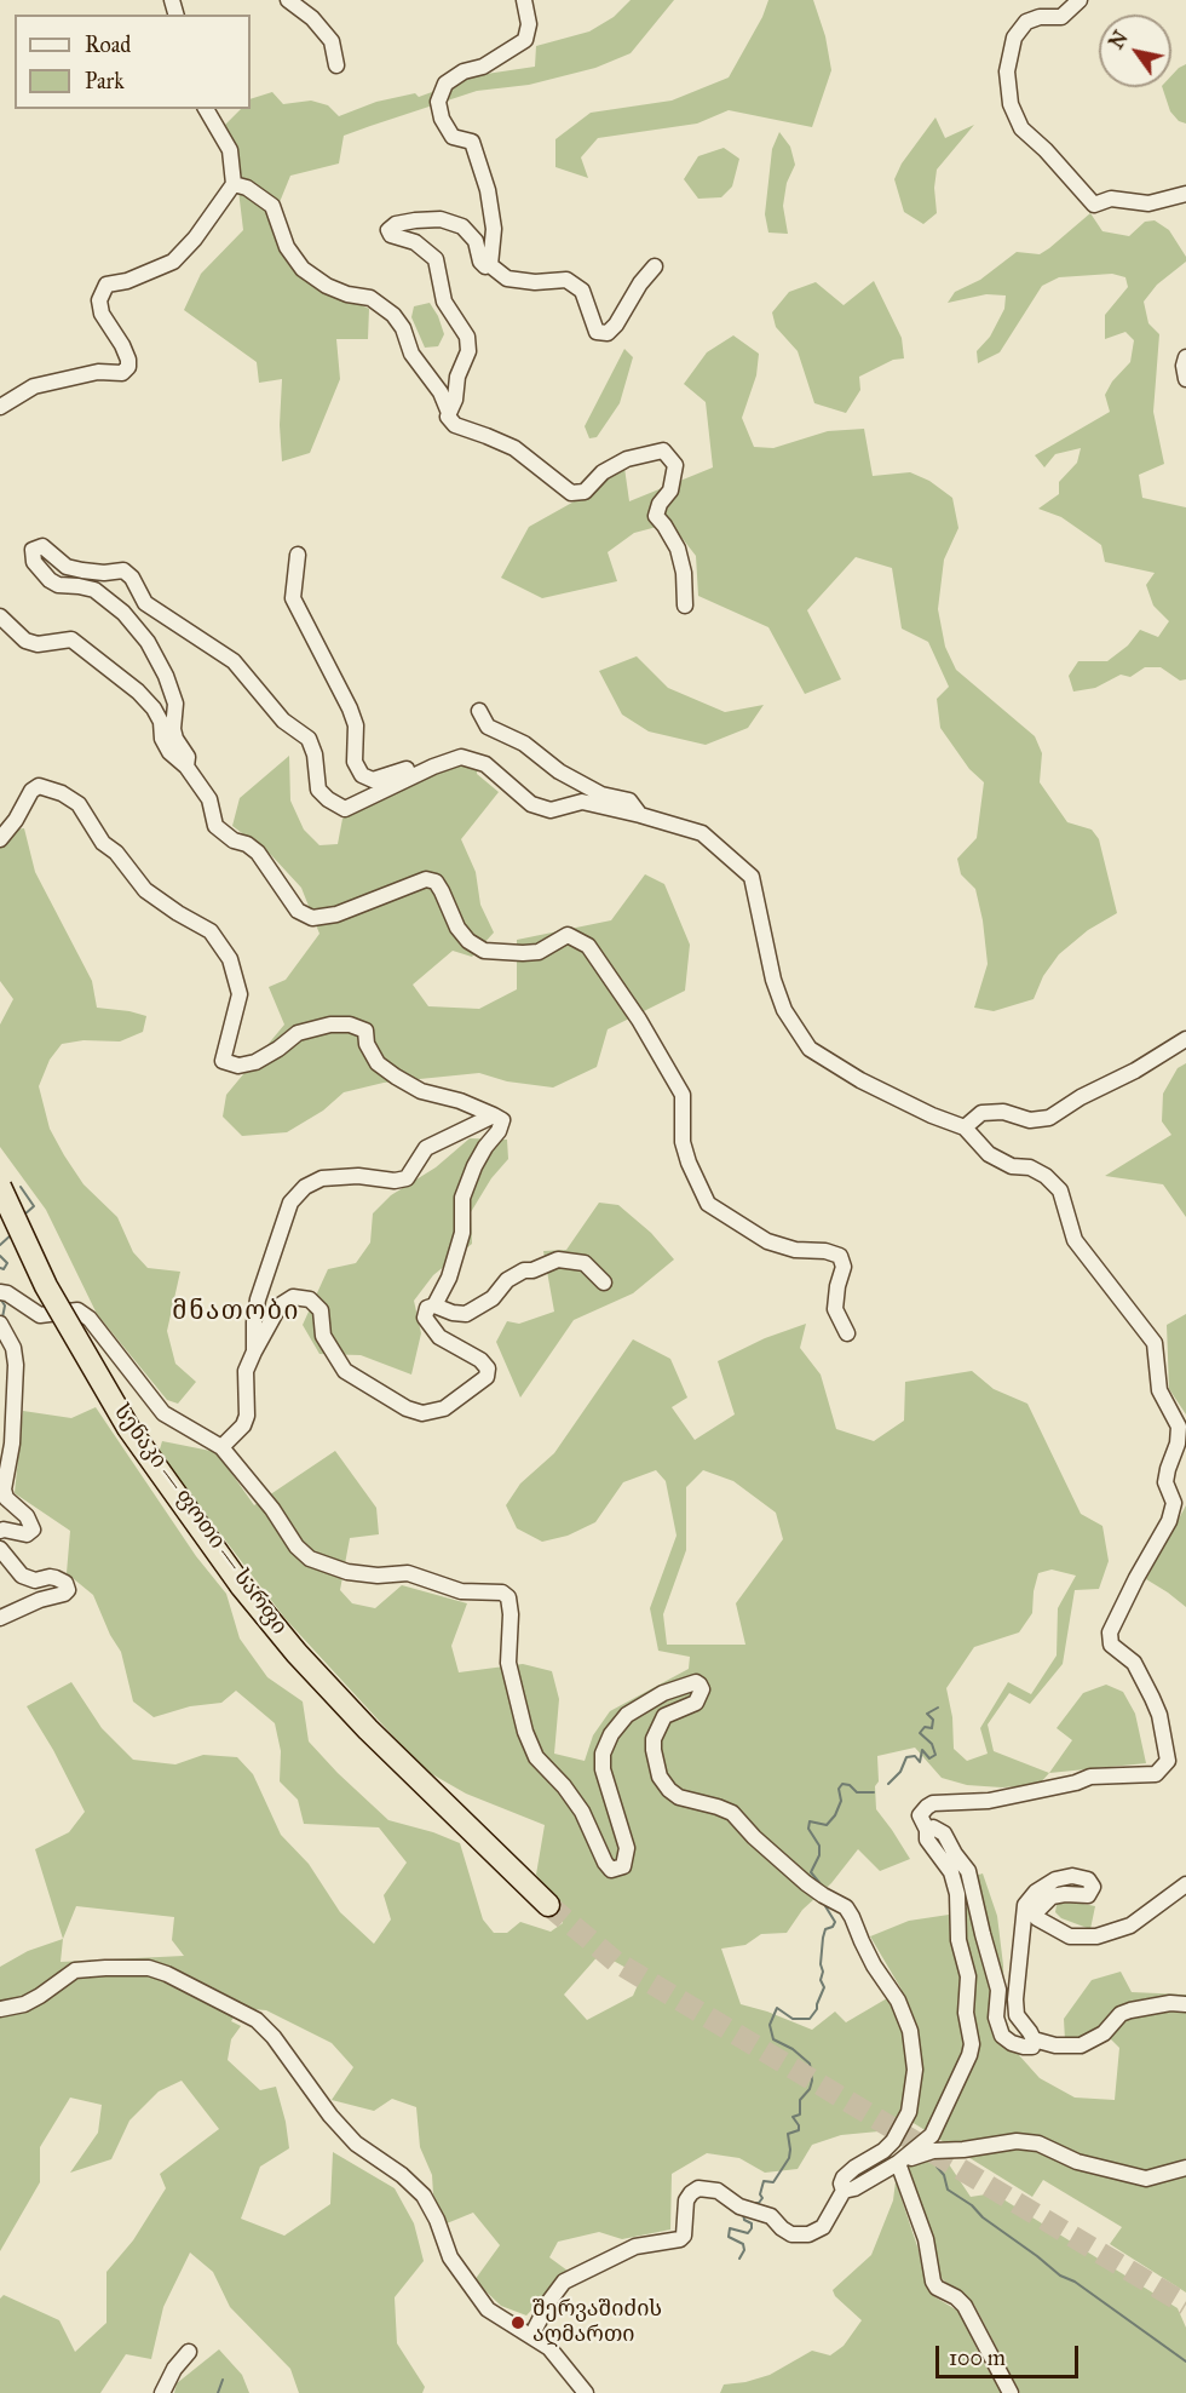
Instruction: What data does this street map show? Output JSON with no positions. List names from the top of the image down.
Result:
{
  "streets": {
    "highway": ["სენაკი — ფოთი — სარფი"]
  },
  "districts": ["მნათობი"],
  "places": ["შერვაშიძის აღმართი"],
  "legend": ["Road", "Park"],
  "scale_bar": "100 m",
  "north": "top left"
}
